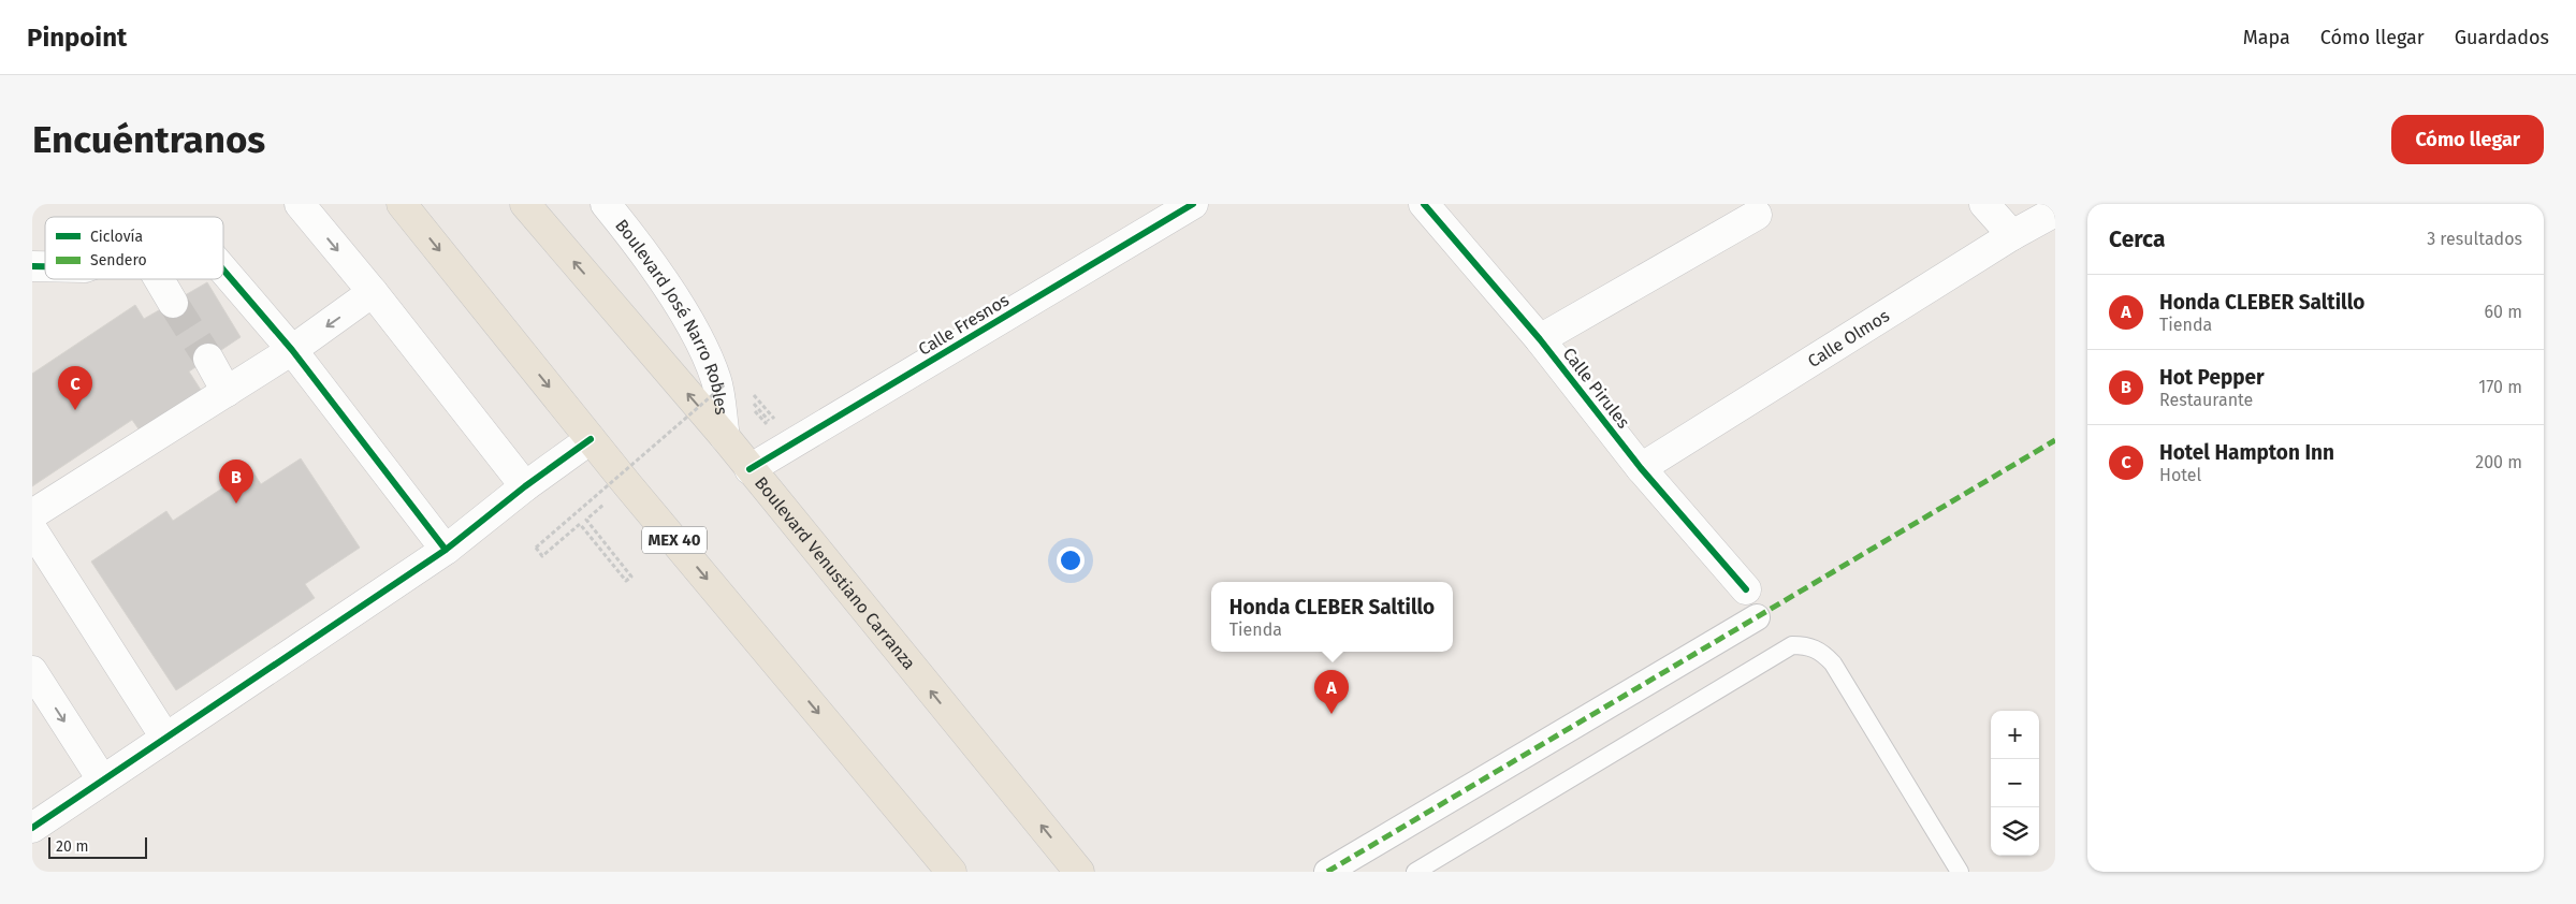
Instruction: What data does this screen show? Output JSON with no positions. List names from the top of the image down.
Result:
{
  "streets": {
    "highway": ["MEX 40", "Boulevard Venustiano Carranza"],
    "street": [
      "Boulevard José Narro Robles",
      "Calle Fresnos",
      "Calle Olmos",
      "Calle Pirules"
    ]
  },
  "crossings": [
    ["Boulevard José Narro Robles", "Boulevard Venustiano Carranza"],
    ["Calle Fresnos", "Boulevard Venustiano Carranza"],
    ["Calle Olmos", "Calle Pirules"]
  ],
  "legend": ["Ciclovía", "Sendero"],
  "scale_bar": "20 m",
  "page": {
    "header": "Pinpoint",
    "nav": ["Mapa", "Cómo llegar", "Guardados"],
    "buttons": "Cómo llegar",
    "title": "Encuéntranos",
    "heading": ["Cerca", "3 resultados"],
    "list": [
      {
        "mark": "A",
        "name": "Honda CLEBER Saltillo",
        "note": "Tienda",
        "value": "60 m"
      },
      {
        "mark": "B",
        "name": "Hot Pepper",
        "note": "Restaurante",
        "value": "170 m"
      },
      {
        "mark": "C",
        "name": "Hotel Hampton Inn",
        "note": "Hotel",
        "value": "200 m"
      }
    ],
    "pins": ["C", "B", "A"],
    "popup": ["Honda CLEBER Saltillo", "Tienda"],
    "map_buttons": ["+", "−"],
    "scale": "20 m"
  }
}
